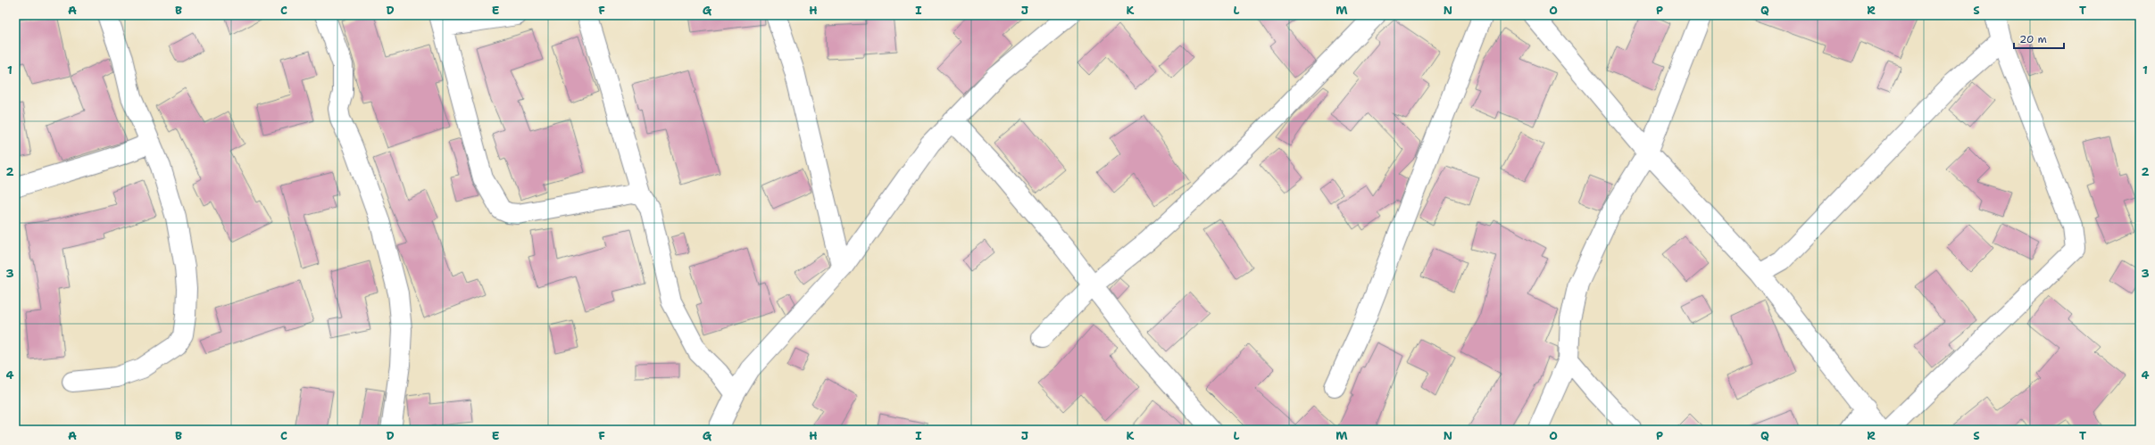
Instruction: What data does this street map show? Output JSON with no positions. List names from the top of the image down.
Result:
{
  "scale_bar": "20 m",
  "grid": {
    "columns": [
      "A",
      "B",
      "C",
      "D",
      "E",
      "F",
      "G",
      "H",
      "I",
      "J",
      "K",
      "L",
      "M",
      "N",
      "O",
      "P",
      "Q",
      "R",
      "S",
      "T"
    ],
    "rows": [
      "1",
      "2",
      "3",
      "4"
    ]
  }
}
